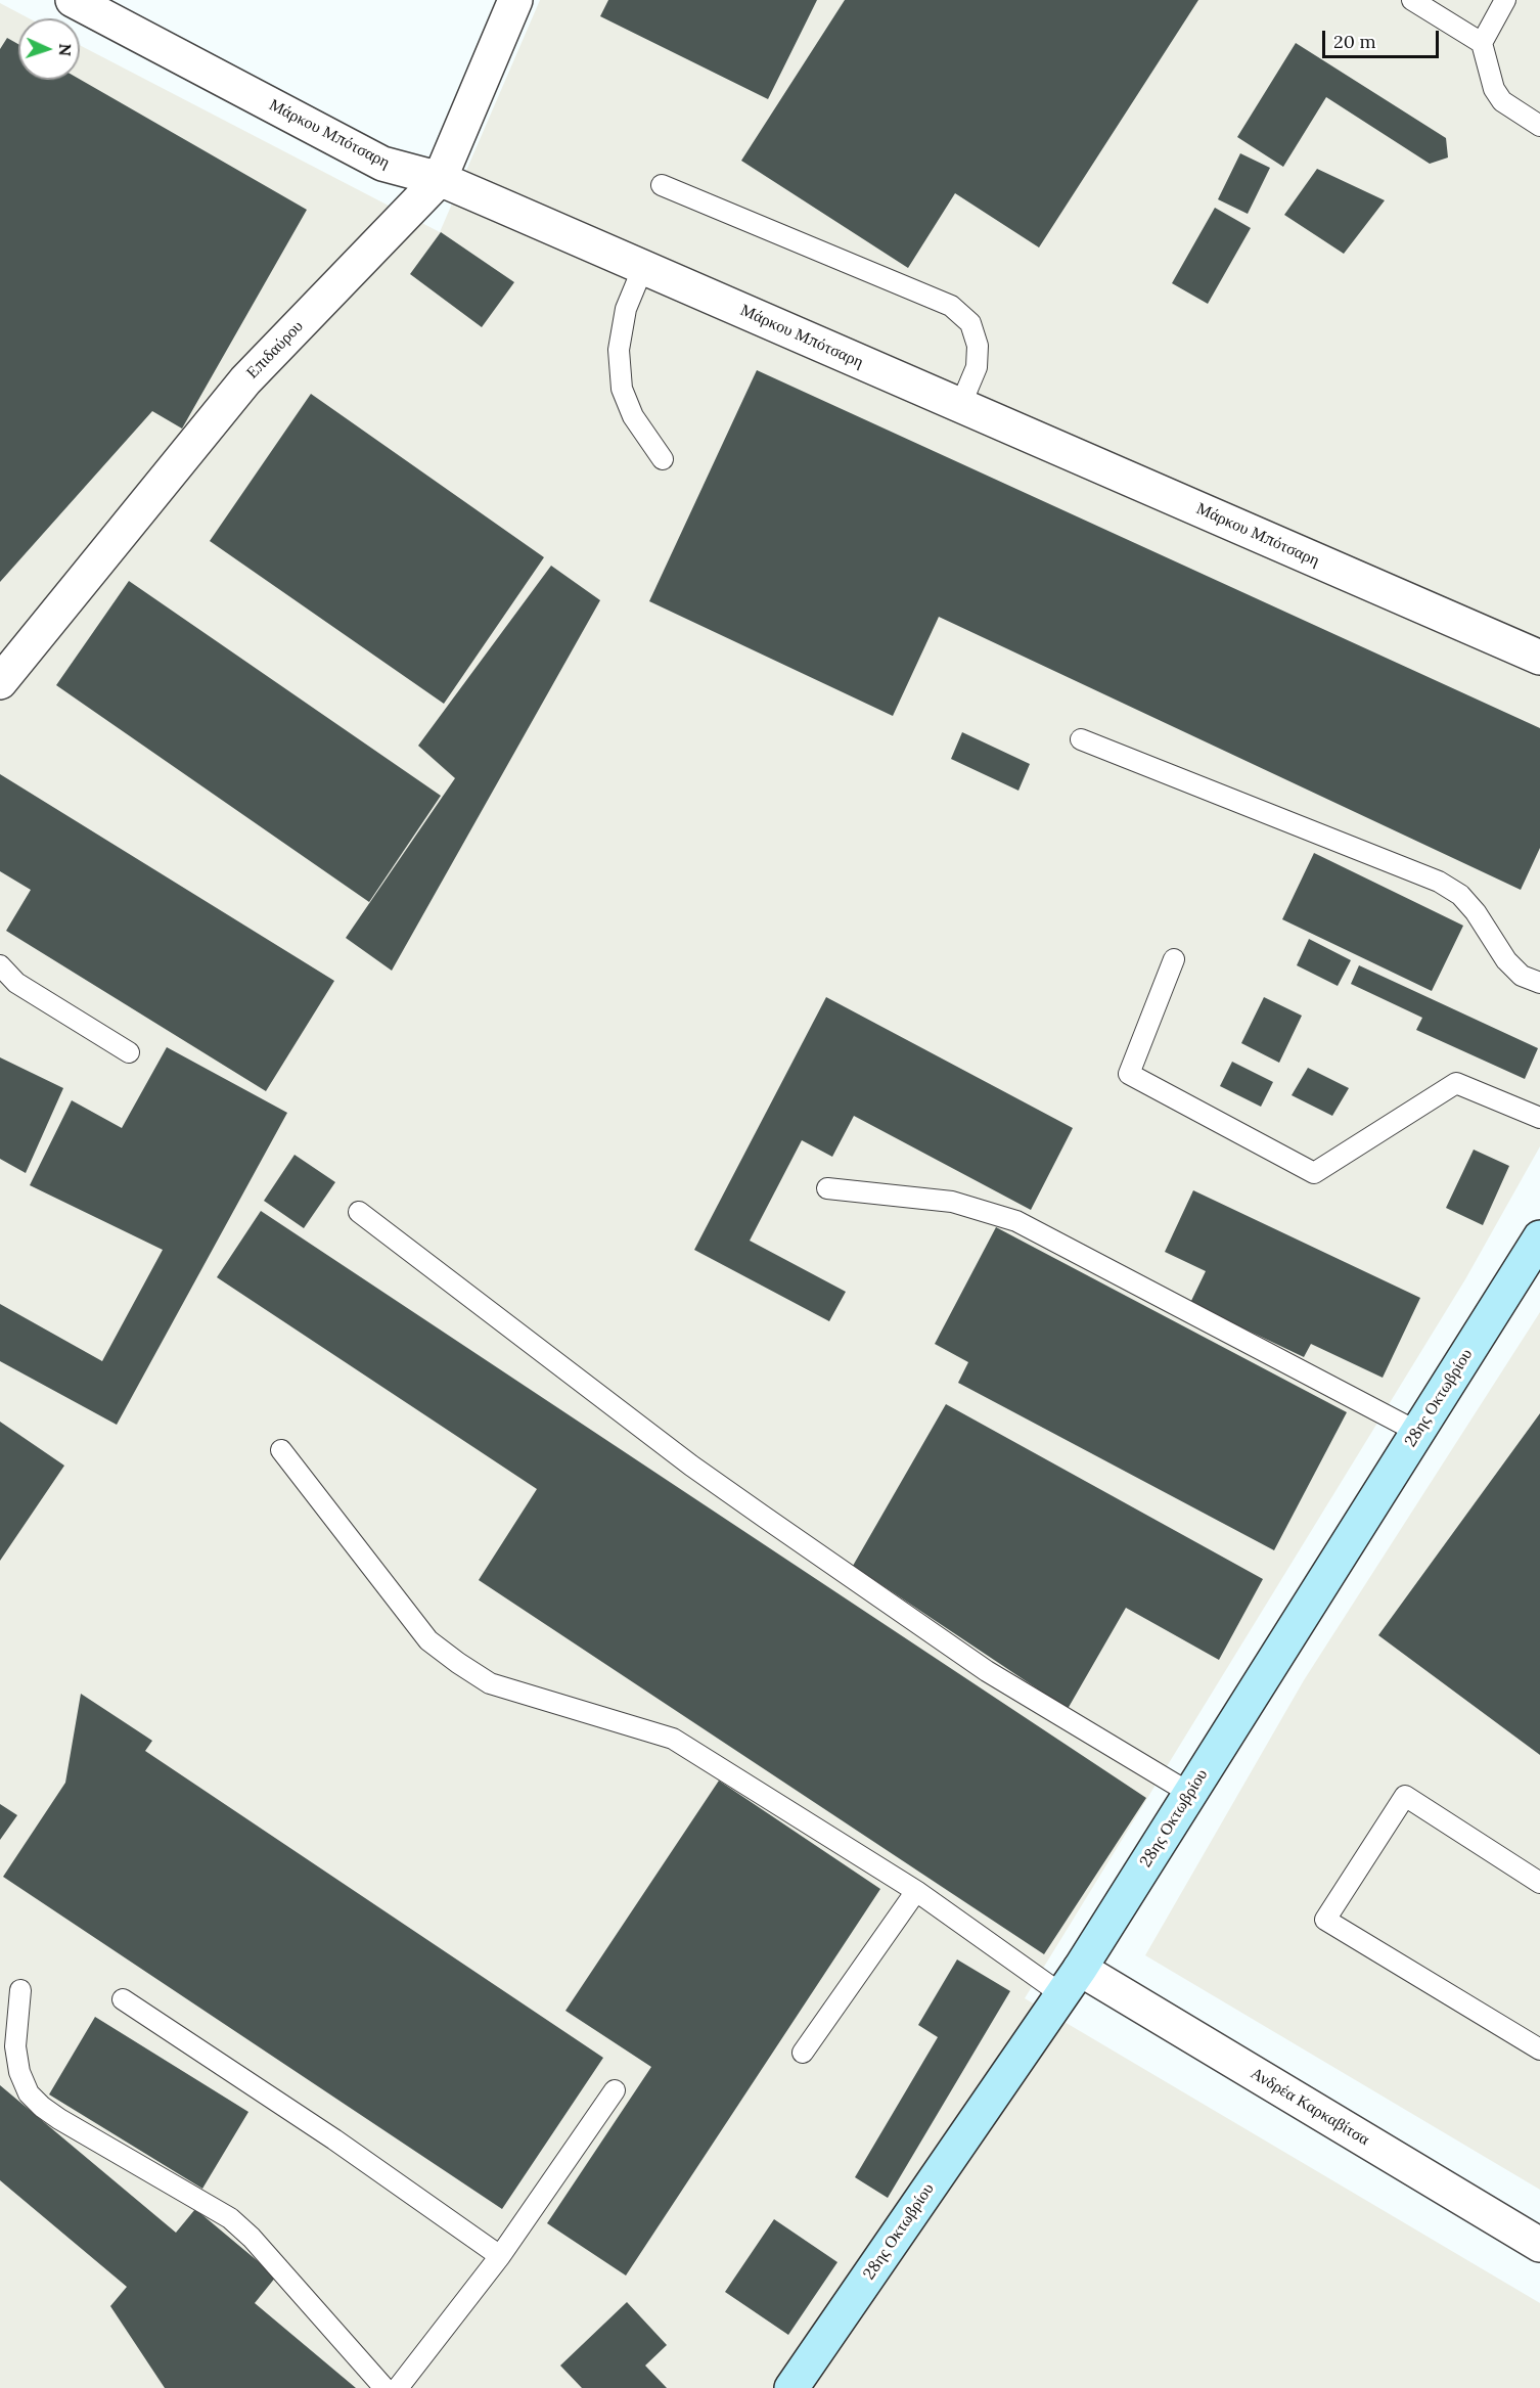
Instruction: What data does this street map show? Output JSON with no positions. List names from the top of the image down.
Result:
{
  "streets": {
    "street": [
      "Μάρκου Μπότσαρη",
      "Επιδαύρου",
      "28ης Οκτωβρίου",
      "Ανδρέα Καρκαβίτσα"
    ]
  },
  "crossings": [
    ["Μάρκου Μπότσαρη", "Επιδαύρου"],
    ["28ης Οκτωβρίου", "Ανδρέα Καρκαβίτσα"]
  ],
  "scale_bar": "20 m",
  "north": "right"
}
